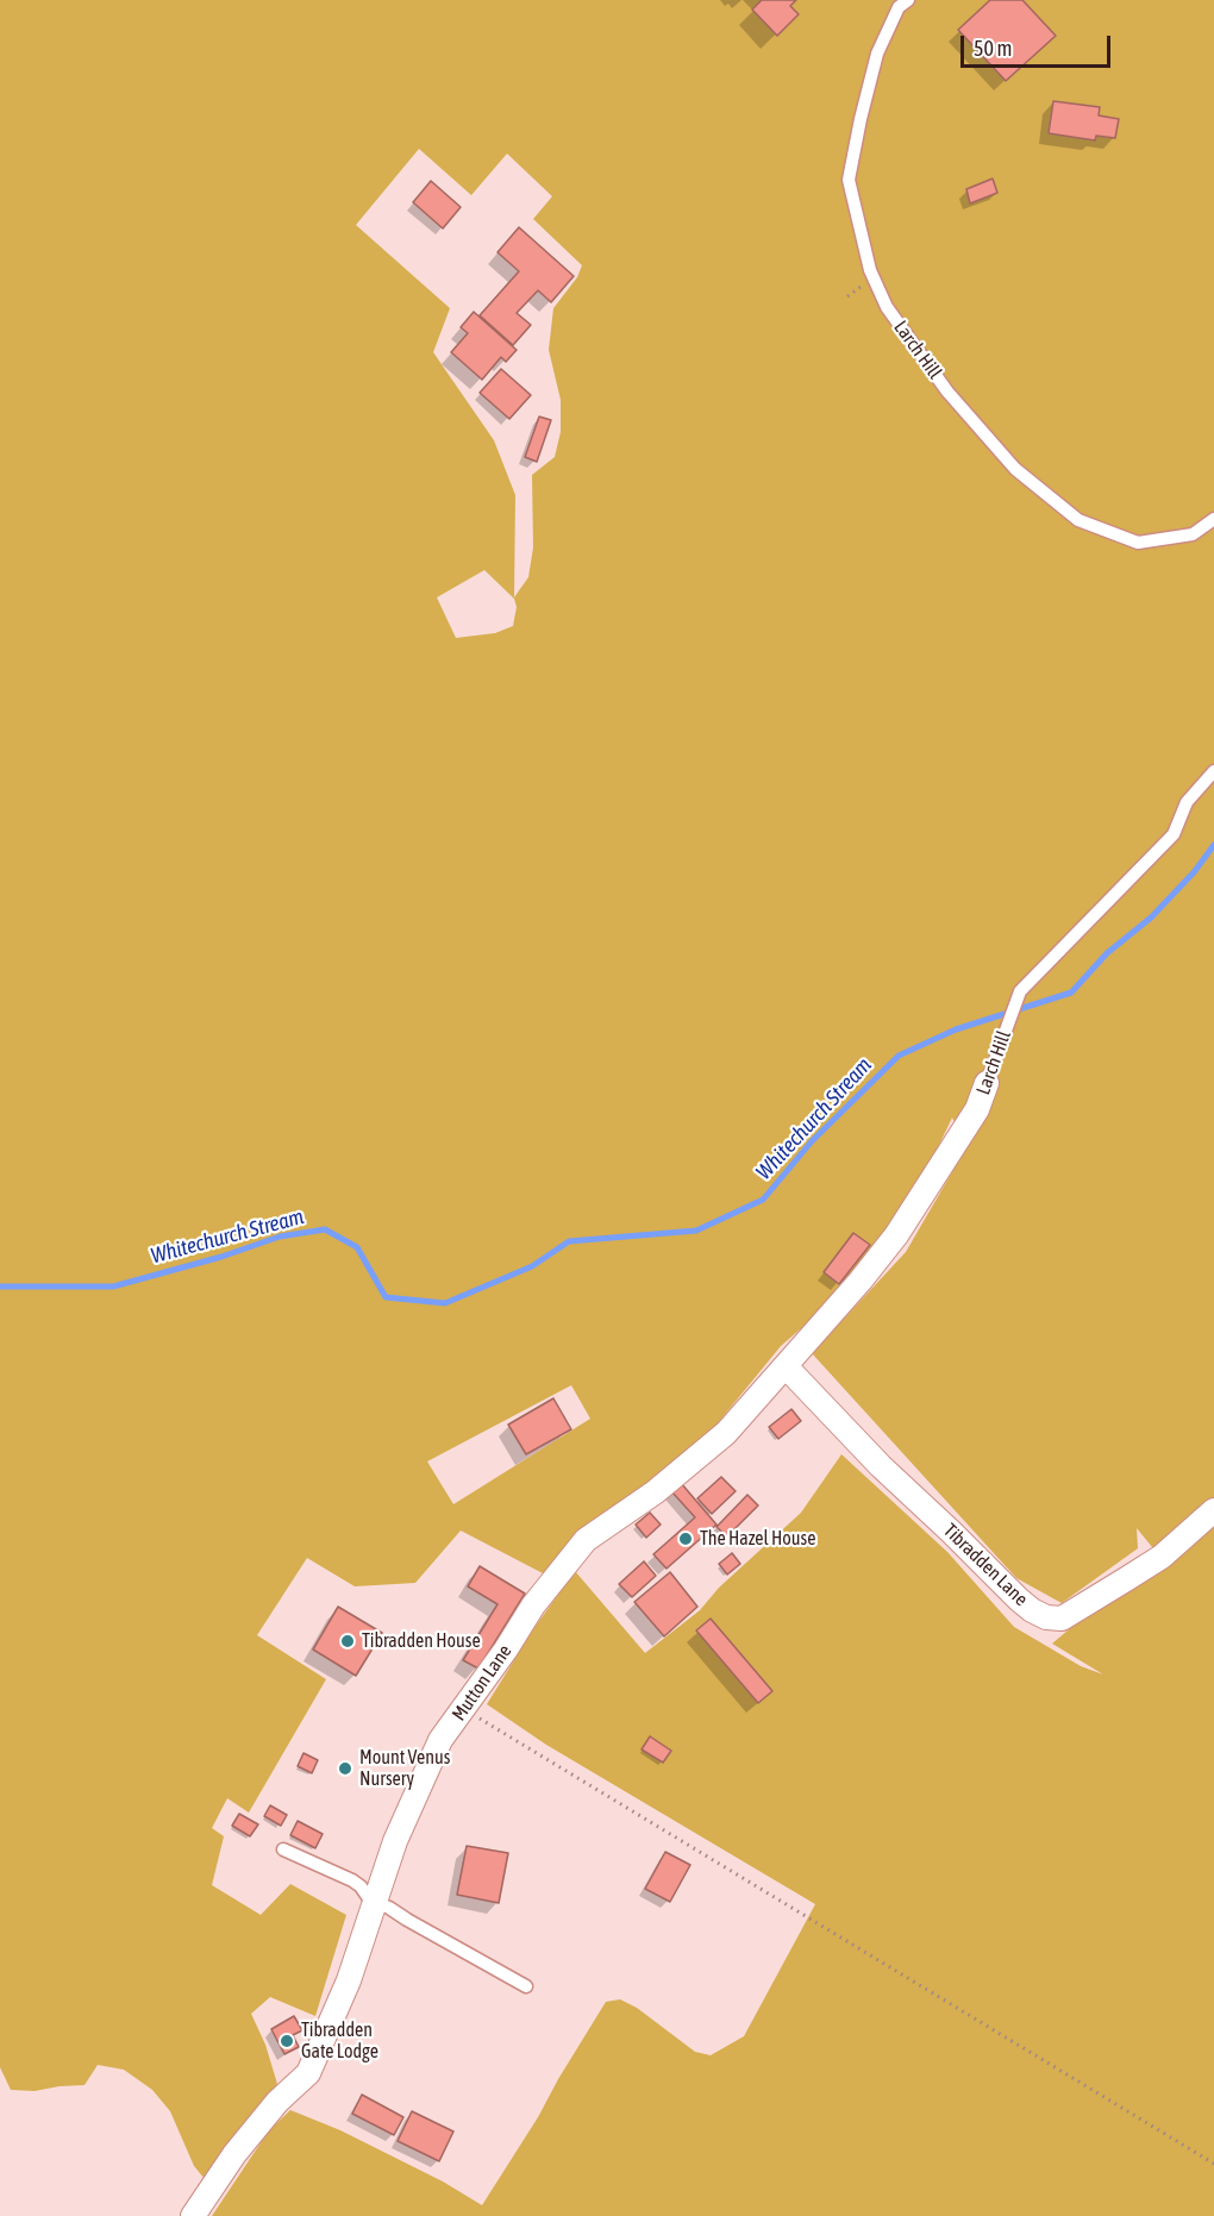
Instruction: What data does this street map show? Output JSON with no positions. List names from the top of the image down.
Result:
{
  "streets": {
    "street": ["Larch Hill", "Tibradden Lane", "Mutton Lane"]
  },
  "crossings": [
    ["Larch Hill", "Tibradden Lane"],
    ["Larch Hill", "Mutton Lane"],
    ["Tibradden Lane", "Mutton Lane"]
  ],
  "water": ["Whitechurch Stream"],
  "places": [
    "The Hazel House",
    "Tibradden House",
    "Mount Venus Nursery",
    "Tibradden Gate Lodge"
  ],
  "scale_bar": "50 m"
}
